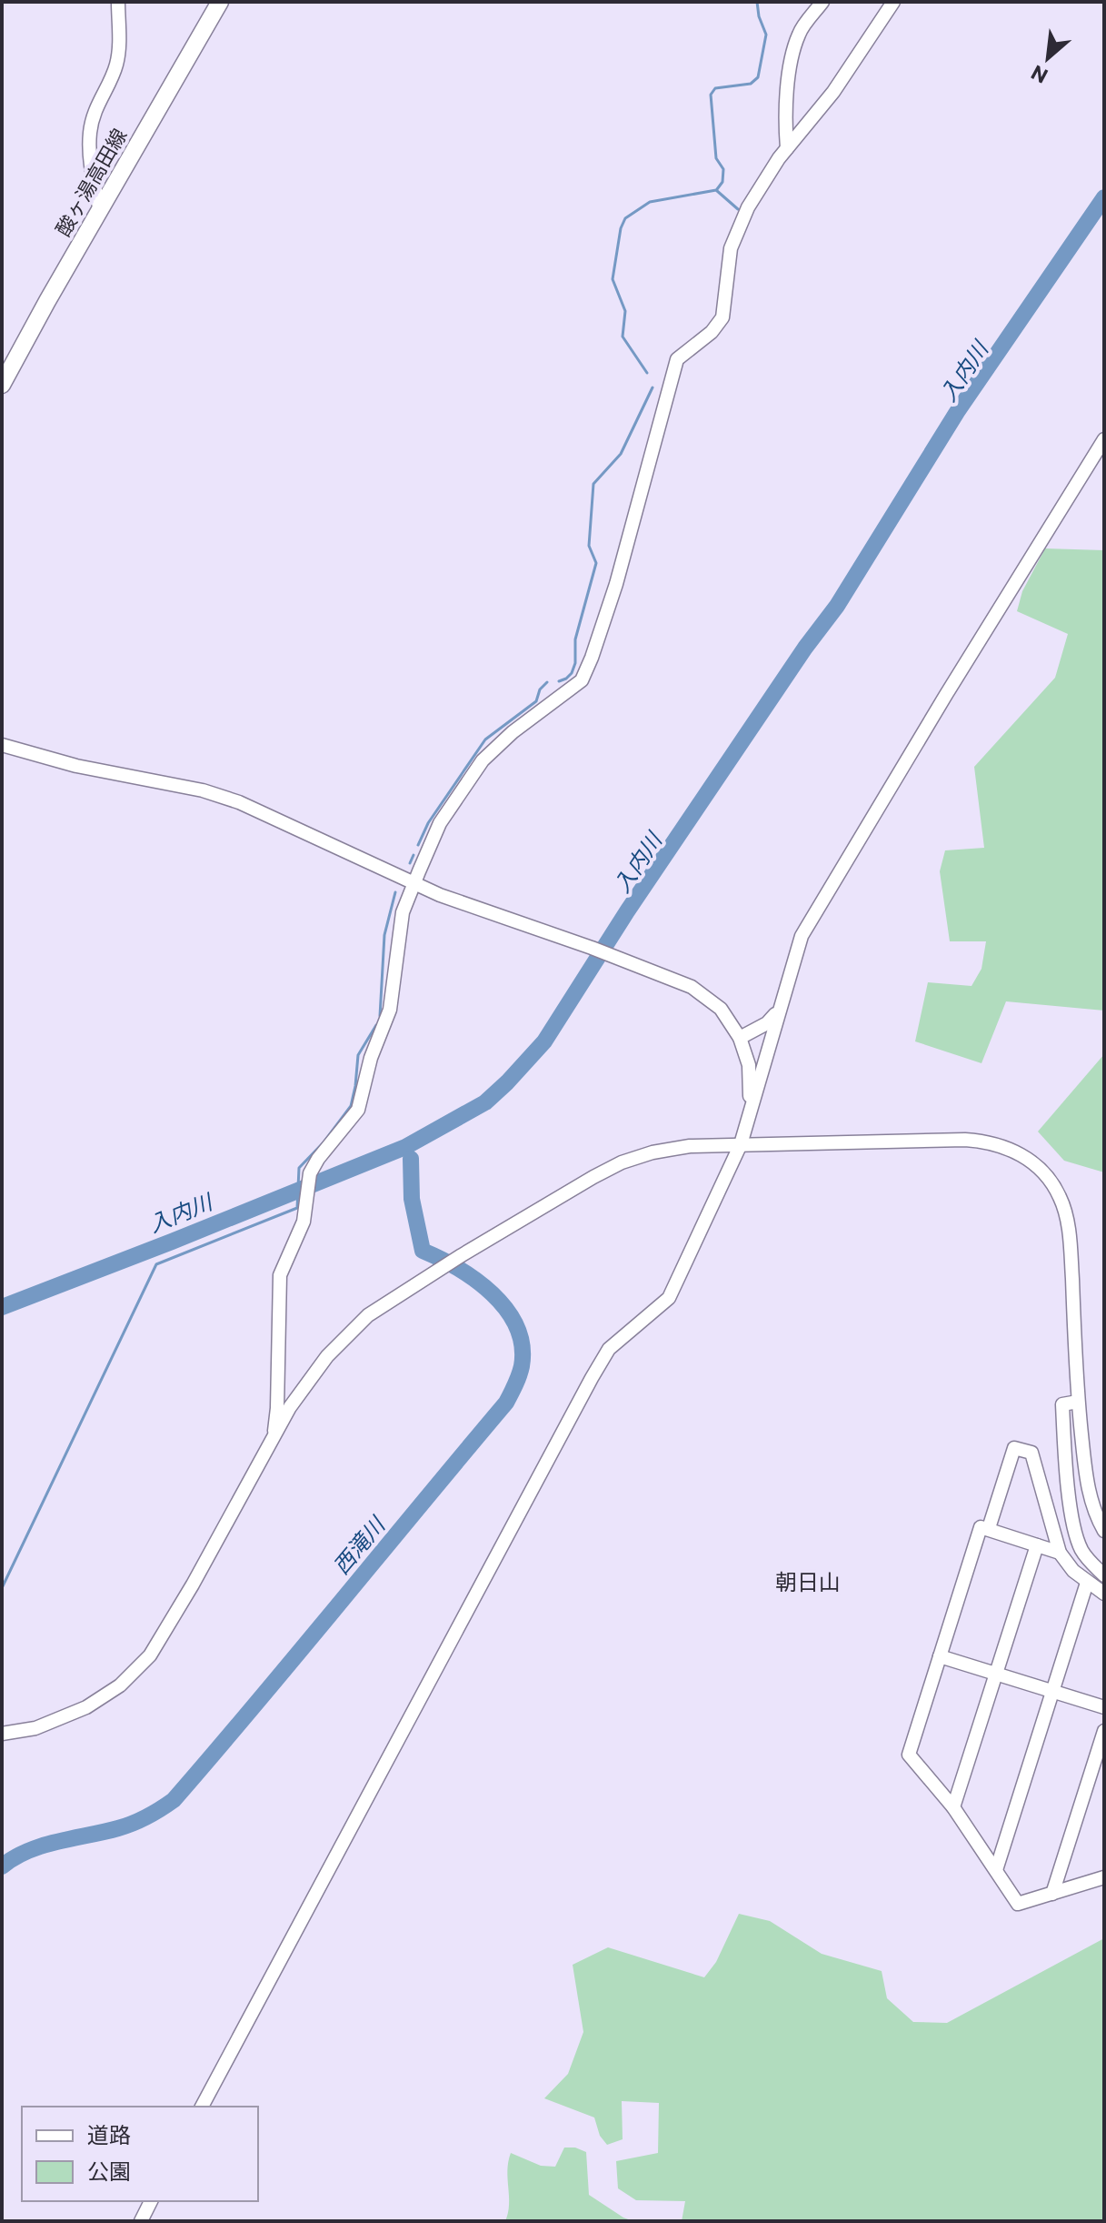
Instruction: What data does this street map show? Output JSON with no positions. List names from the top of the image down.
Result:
{
  "streets": {
    "main road": ["酸ヶ湯高田線"]
  },
  "districts": ["朝日山"],
  "water": ["入内川", "西滝川"],
  "legend": ["道路", "公園"],
  "north": "bottom left"
}
